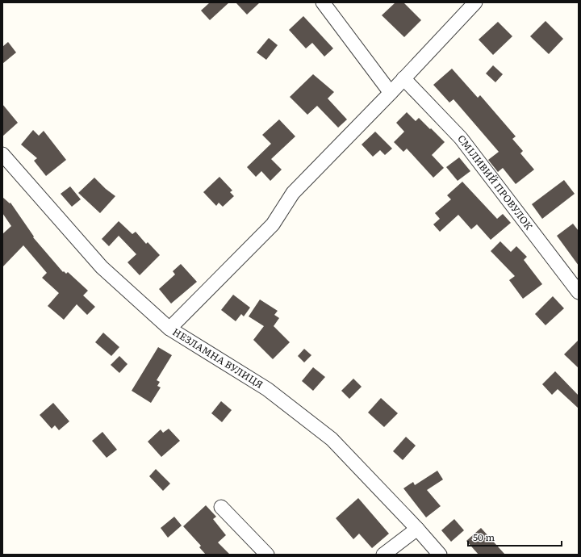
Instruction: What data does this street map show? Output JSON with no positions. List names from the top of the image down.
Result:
{
  "streets": {
    "street": ["СМІЛИВИЙ ПРОВУЛОК", "НЕЗЛАМНА ВУЛИЦЯ"]
  },
  "scale_bar": "50 m"
}
